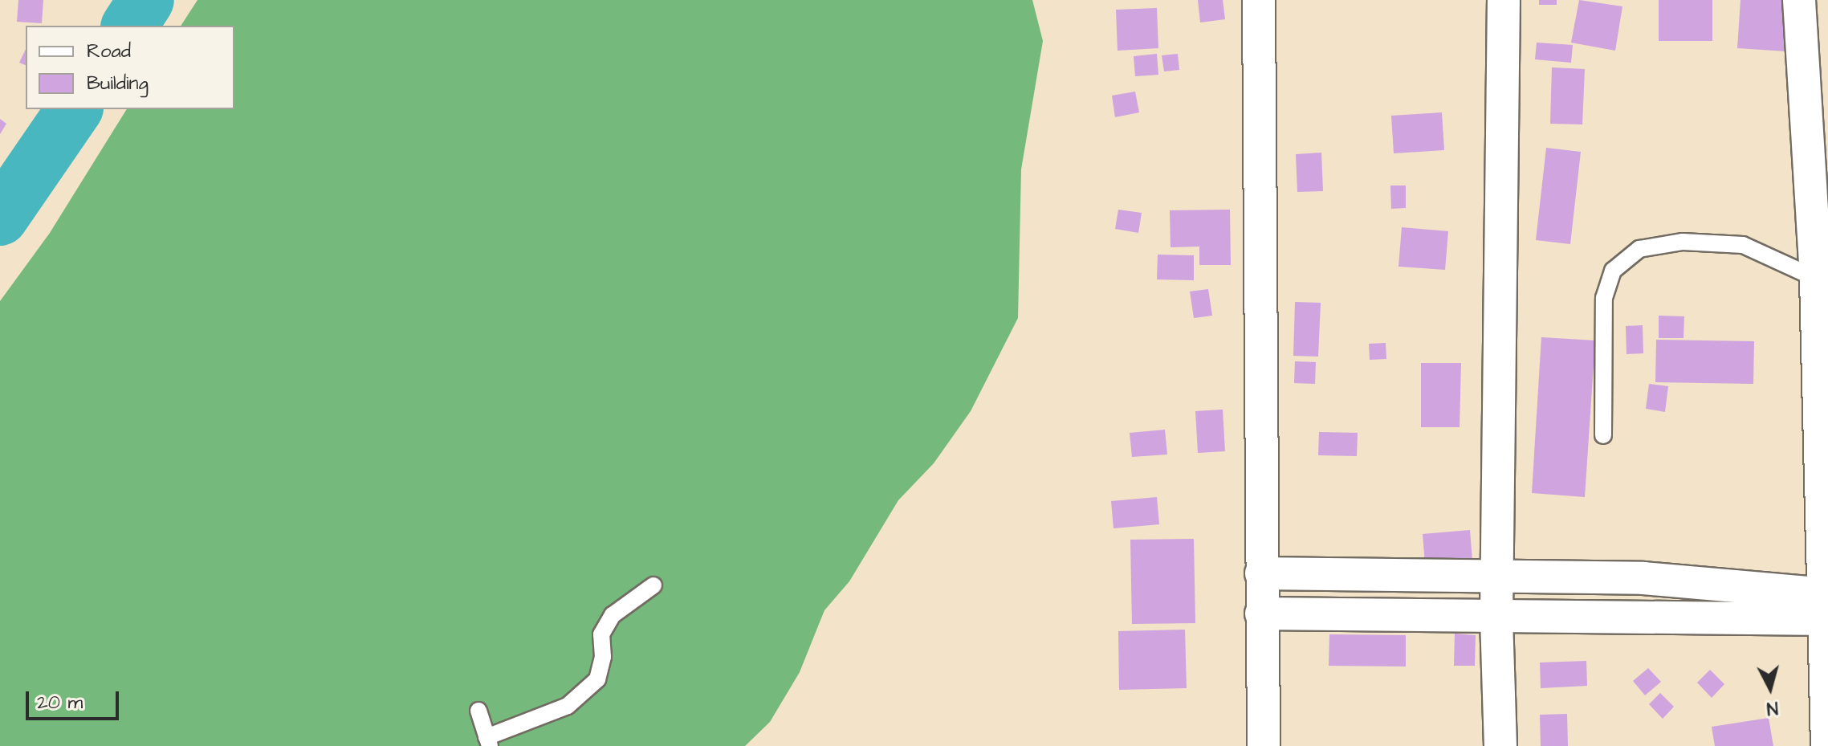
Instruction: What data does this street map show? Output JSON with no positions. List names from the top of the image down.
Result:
{
  "legend": ["Road", "Building"],
  "scale_bar": "20 m",
  "north": "bottom"
}
